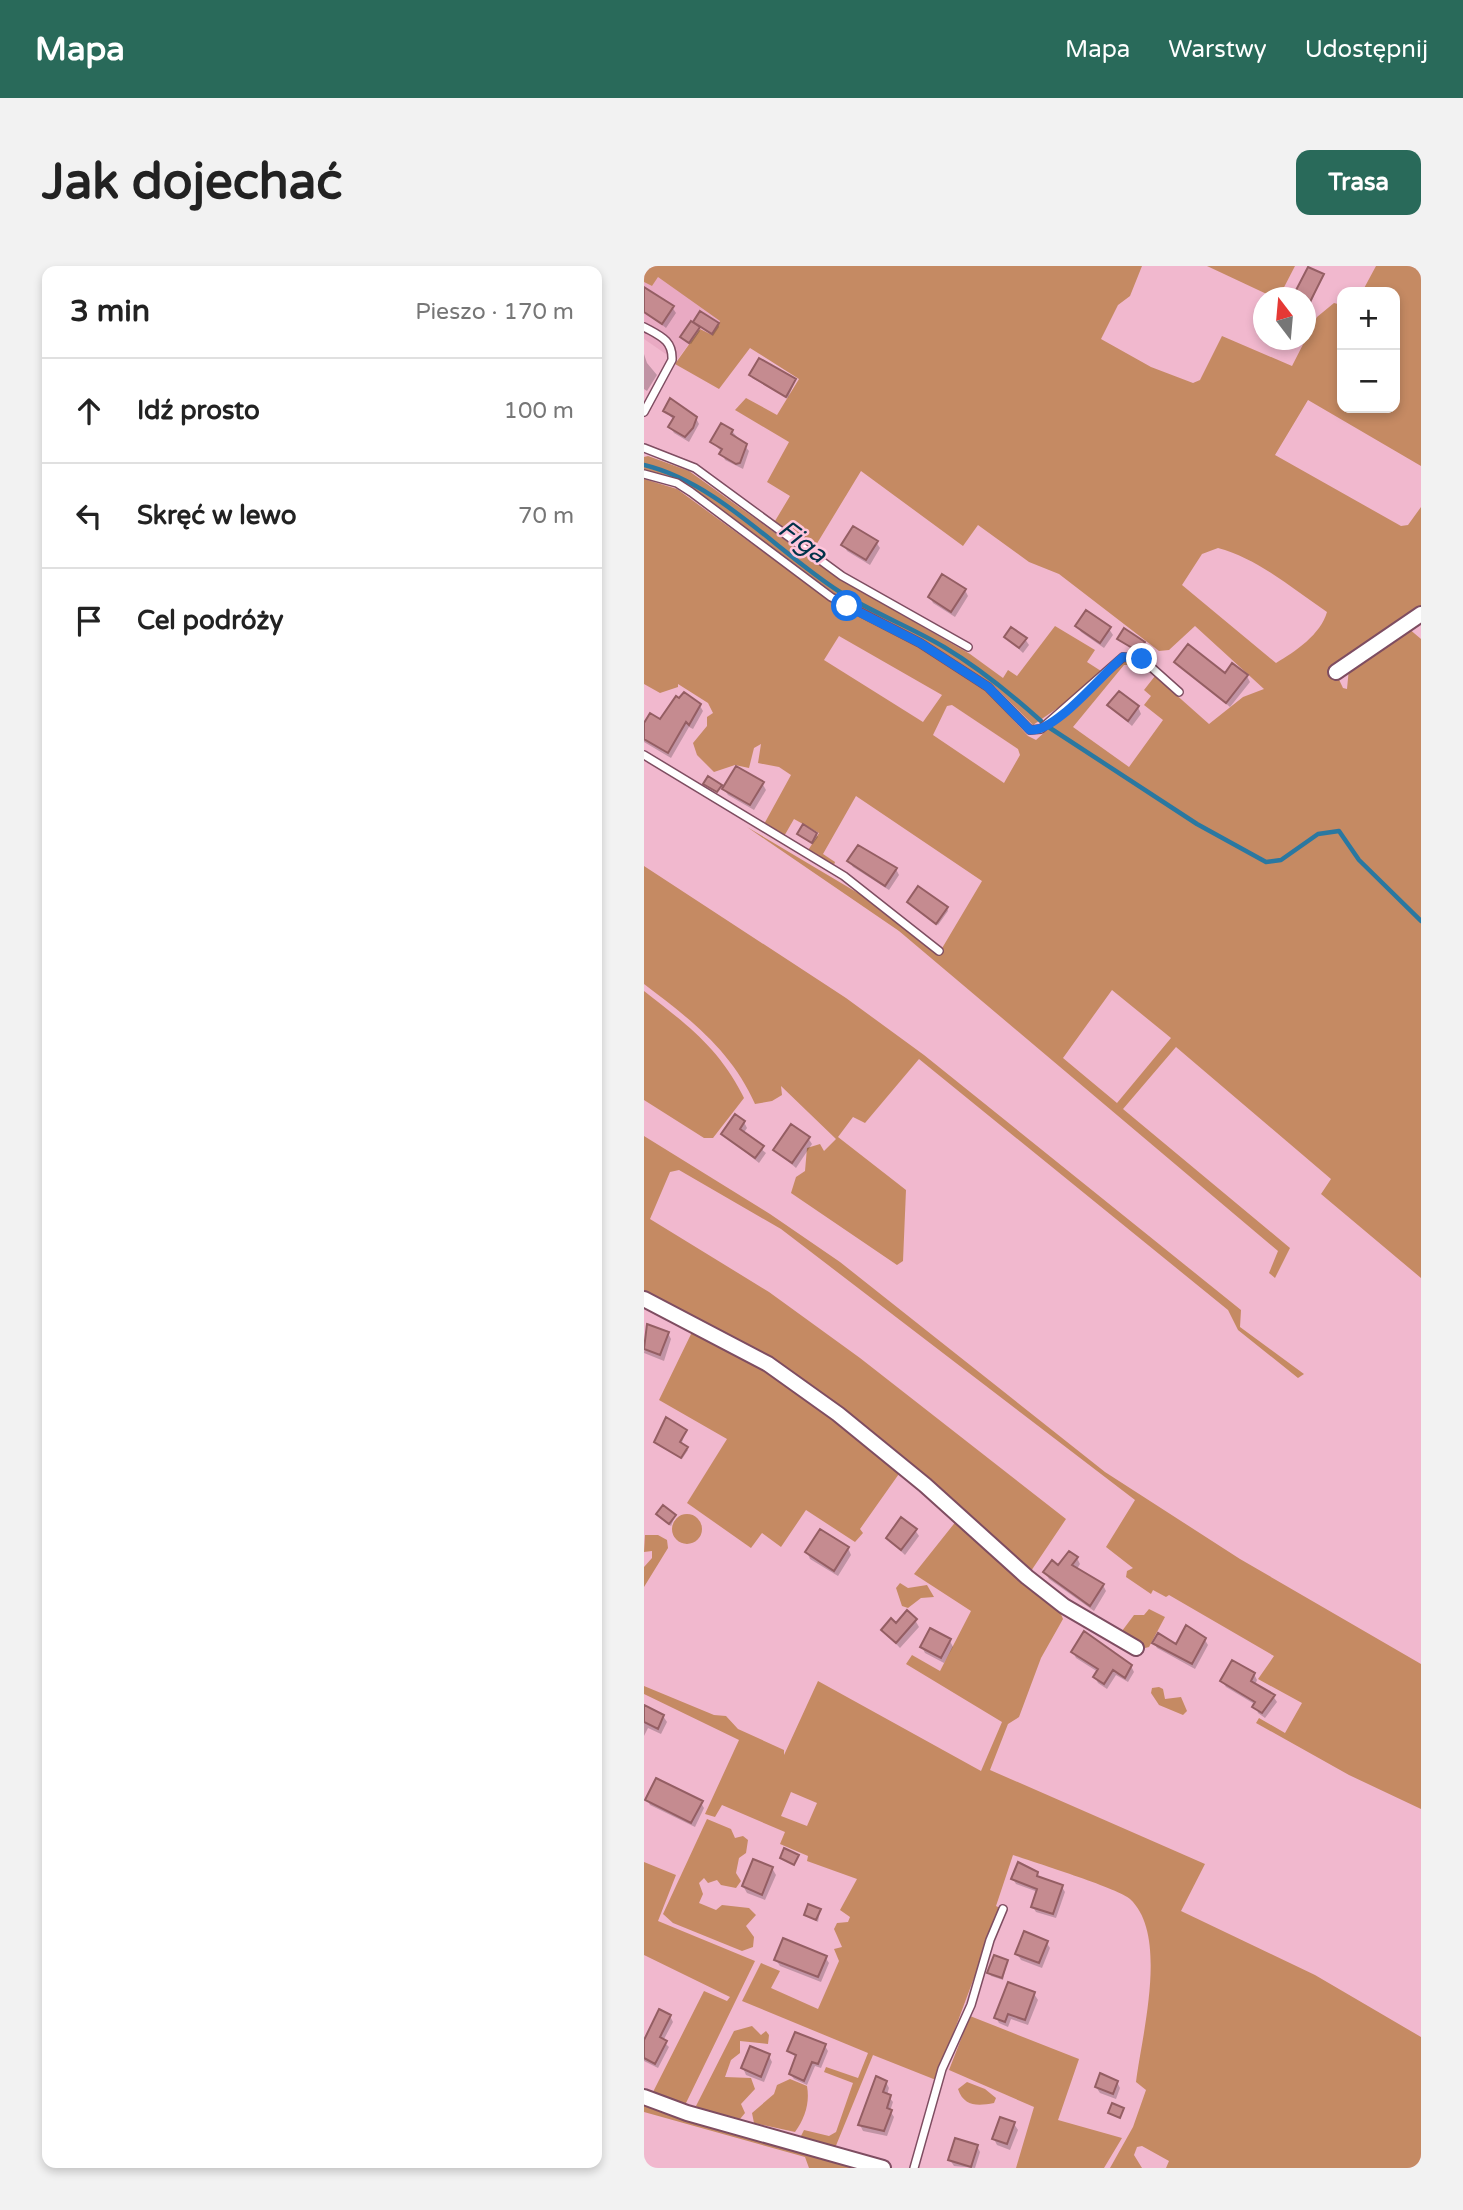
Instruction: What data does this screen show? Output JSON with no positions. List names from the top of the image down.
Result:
{
  "water": ["Figa"],
  "north": "top",
  "page": {
    "header": "Mapa",
    "nav": ["Mapa", "Warstwy", "Udostępnij"],
    "buttons": "Trasa",
    "title": "Jak dojechać",
    "heading": ["3 min", "Pieszo · 170 m"],
    "map_buttons": ["+", "−"],
    "list": [
      ["Idź prosto", "100 m"],
      ["Skręć w lewo", "70 m"],
      "Cel podróży"
    ]
  }
}
